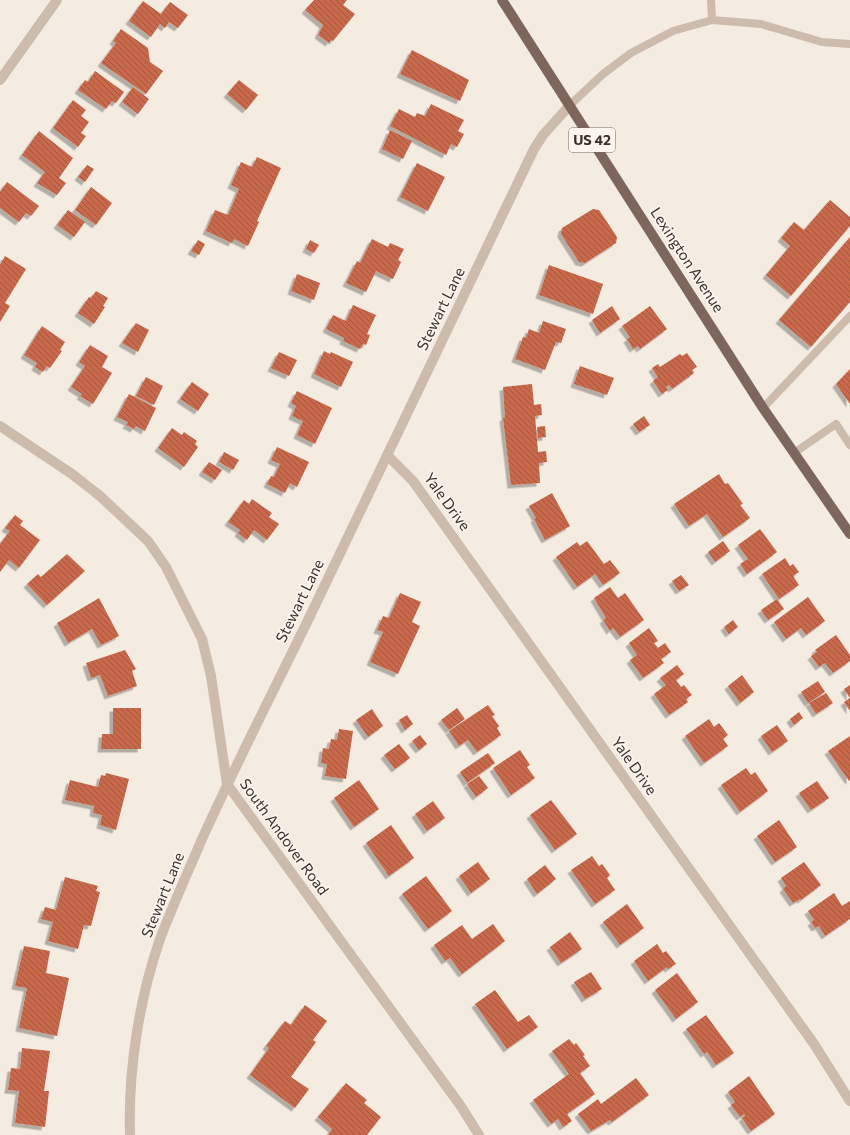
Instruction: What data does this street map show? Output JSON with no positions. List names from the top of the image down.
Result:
{
  "streets": {
    "main road": ["US 42", "Lexington Avenue"],
    "street": ["Stewart Lane", "Yale Drive", "South Andover Road"]
  },
  "crossings": [
    ["Lexington Avenue", "Stewart Lane"],
    ["Stewart Lane", "Yale Drive"],
    ["Stewart Lane", "South Andover Road"]
  ]
}
